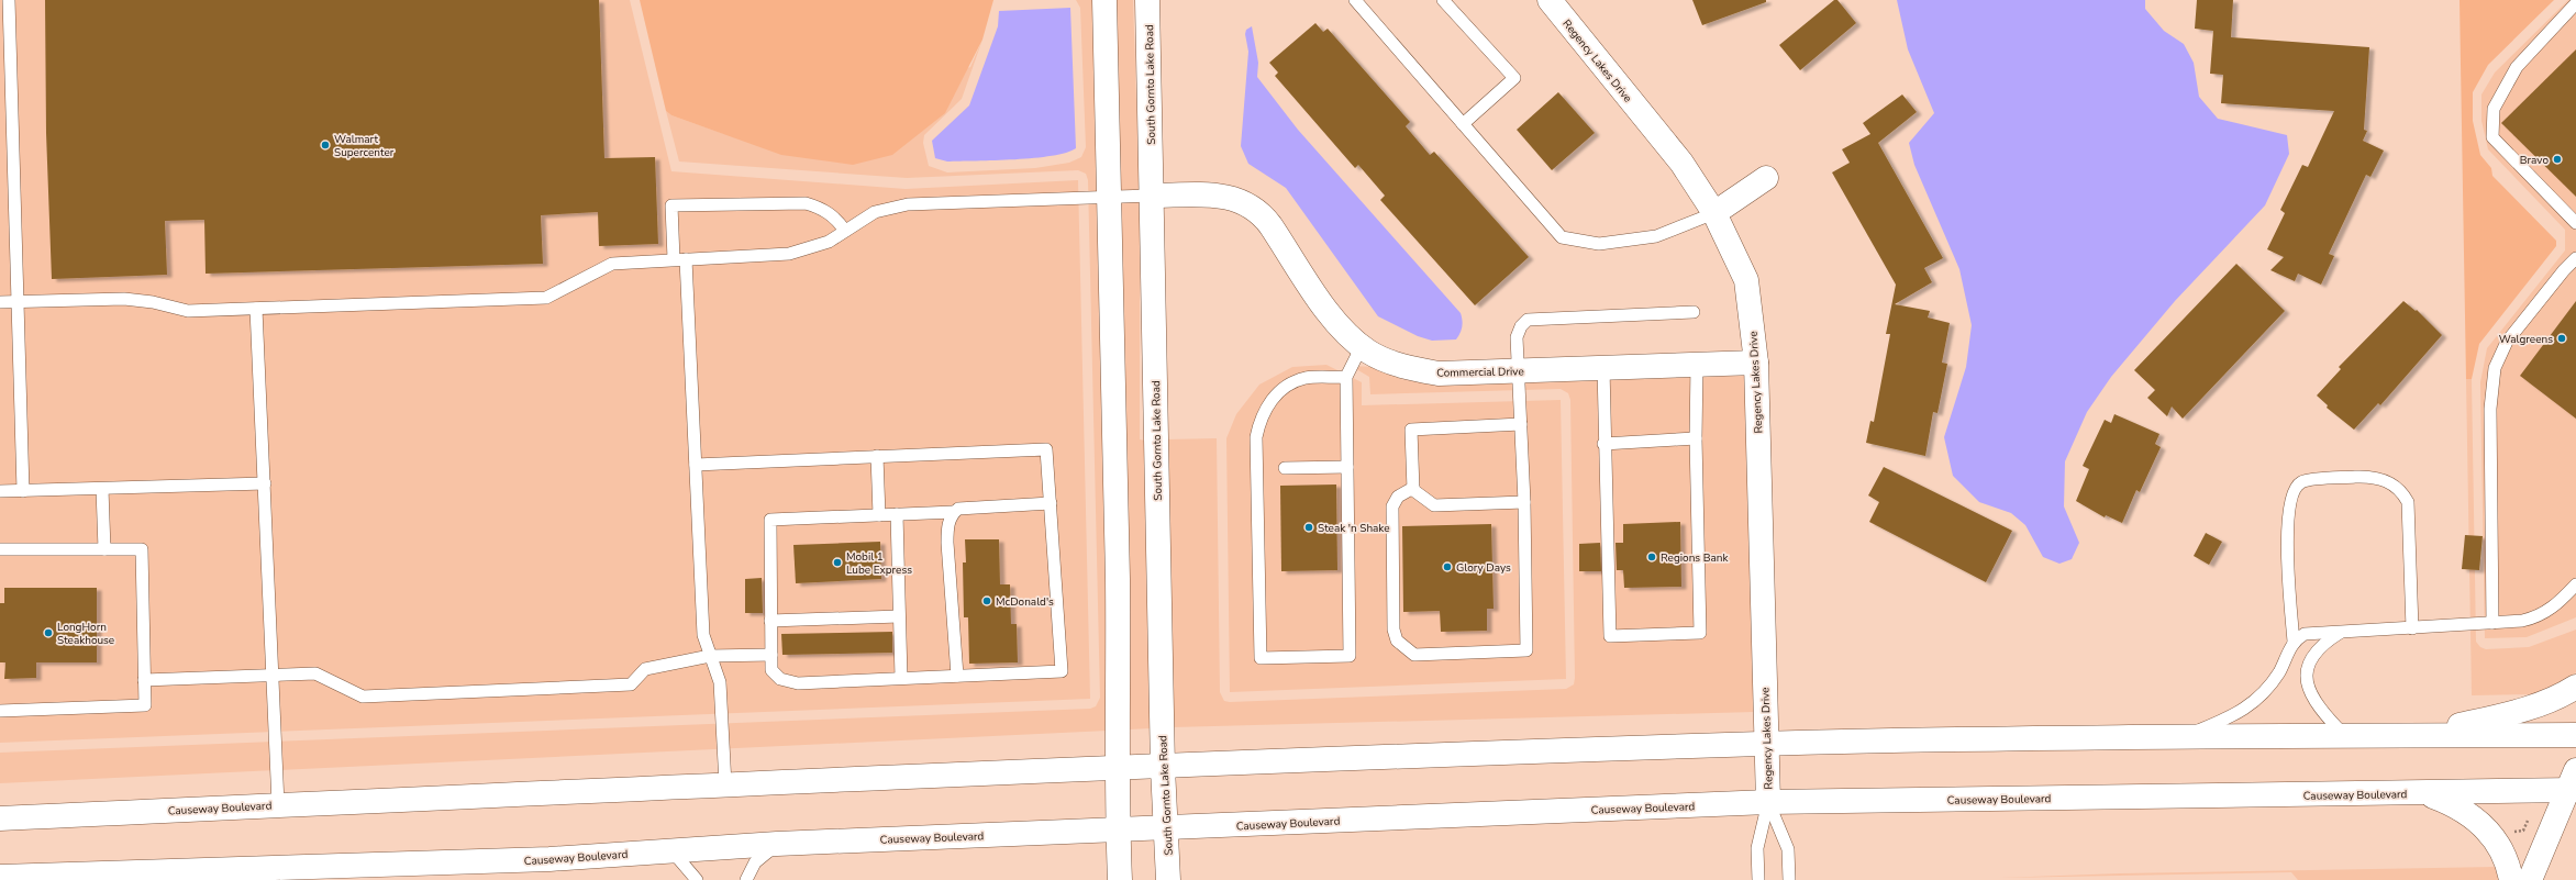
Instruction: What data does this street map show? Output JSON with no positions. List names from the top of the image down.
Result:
{
  "streets": {
    "main road": [
      "Regency Lakes Drive",
      "South Gornto Lake Road",
      "Commercial Drive",
      "Causeway Boulevard"
    ]
  },
  "crossings": [
    ["Regency Lakes Drive", "Commercial Drive"],
    ["Regency Lakes Drive", "Causeway Boulevard"],
    ["South Gornto Lake Road", "Commercial Drive"],
    ["South Gornto Lake Road", "Causeway Boulevard"]
  ],
  "places": [
    "Walmart Supercenter",
    "Bravo",
    "Walgreens",
    "Steak 'n Shake",
    "Regions Bank",
    "Mobil 1 Lube Express",
    "Glory Days",
    "McDonald's",
    "LongHorn Steakhouse"
  ]
}
